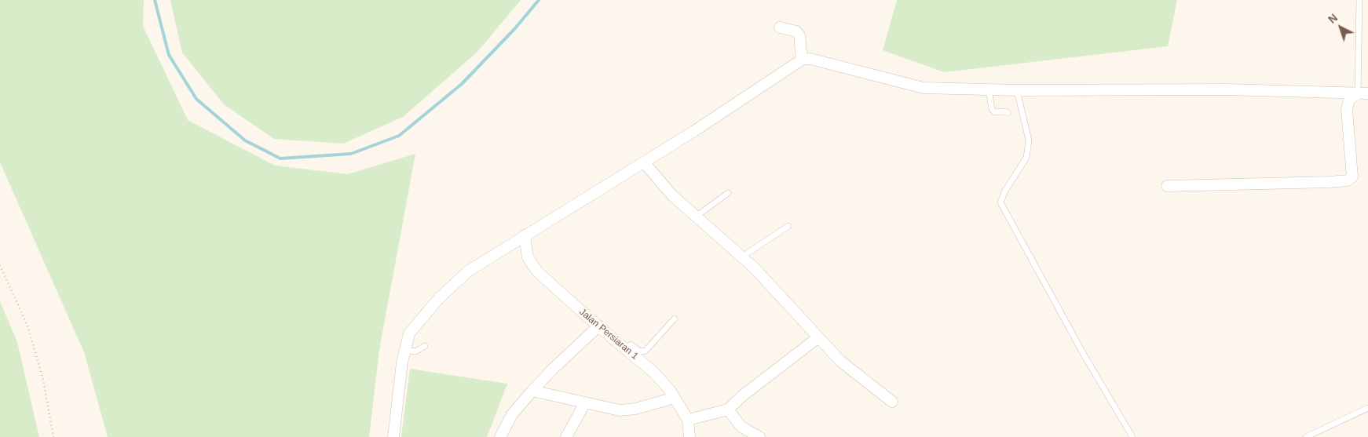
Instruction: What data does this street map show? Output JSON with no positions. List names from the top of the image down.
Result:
{
  "streets": {
    "street": ["Jalan Persiaran 1"]
  },
  "north": "top left"
}
